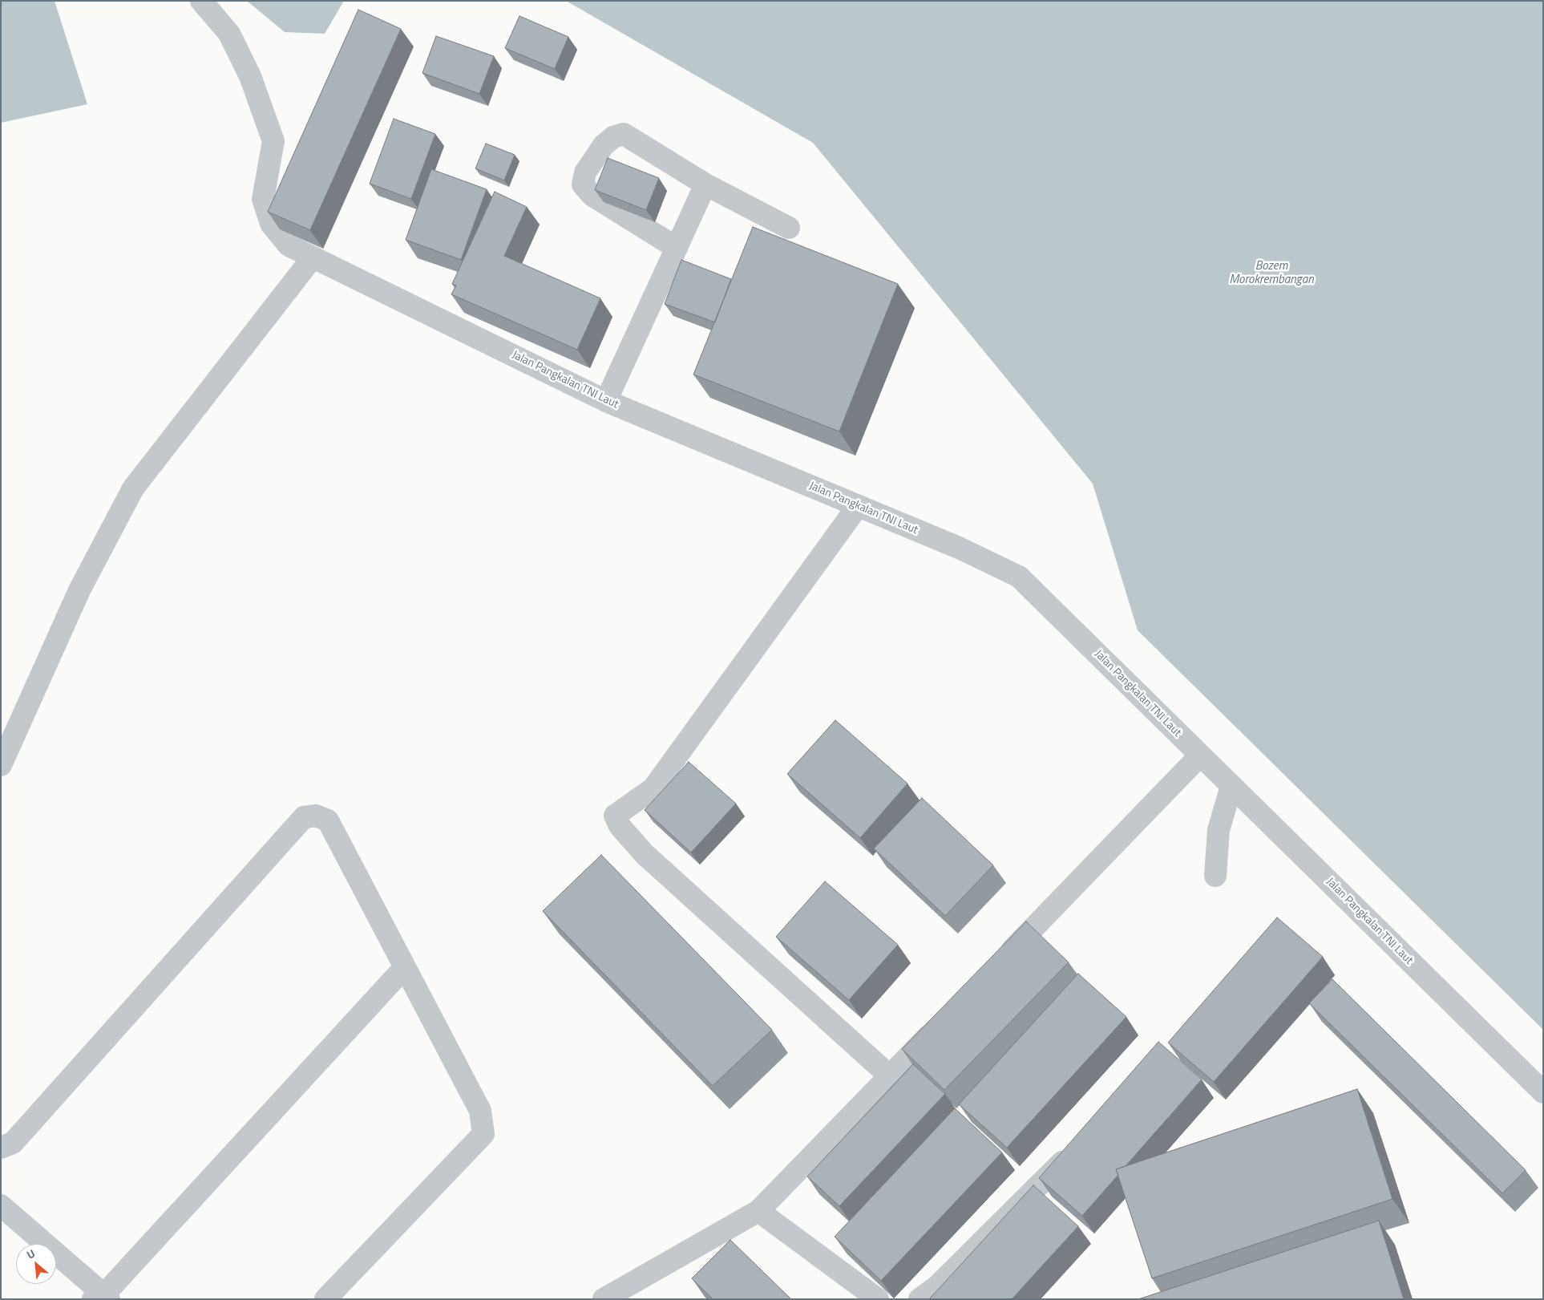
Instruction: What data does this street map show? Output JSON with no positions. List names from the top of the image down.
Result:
{
  "streets": {
    "street": ["Jalan Pangkalan TNI Laut"]
  },
  "water": ["Bozem Morokrembangan"],
  "north": "top left"
}
